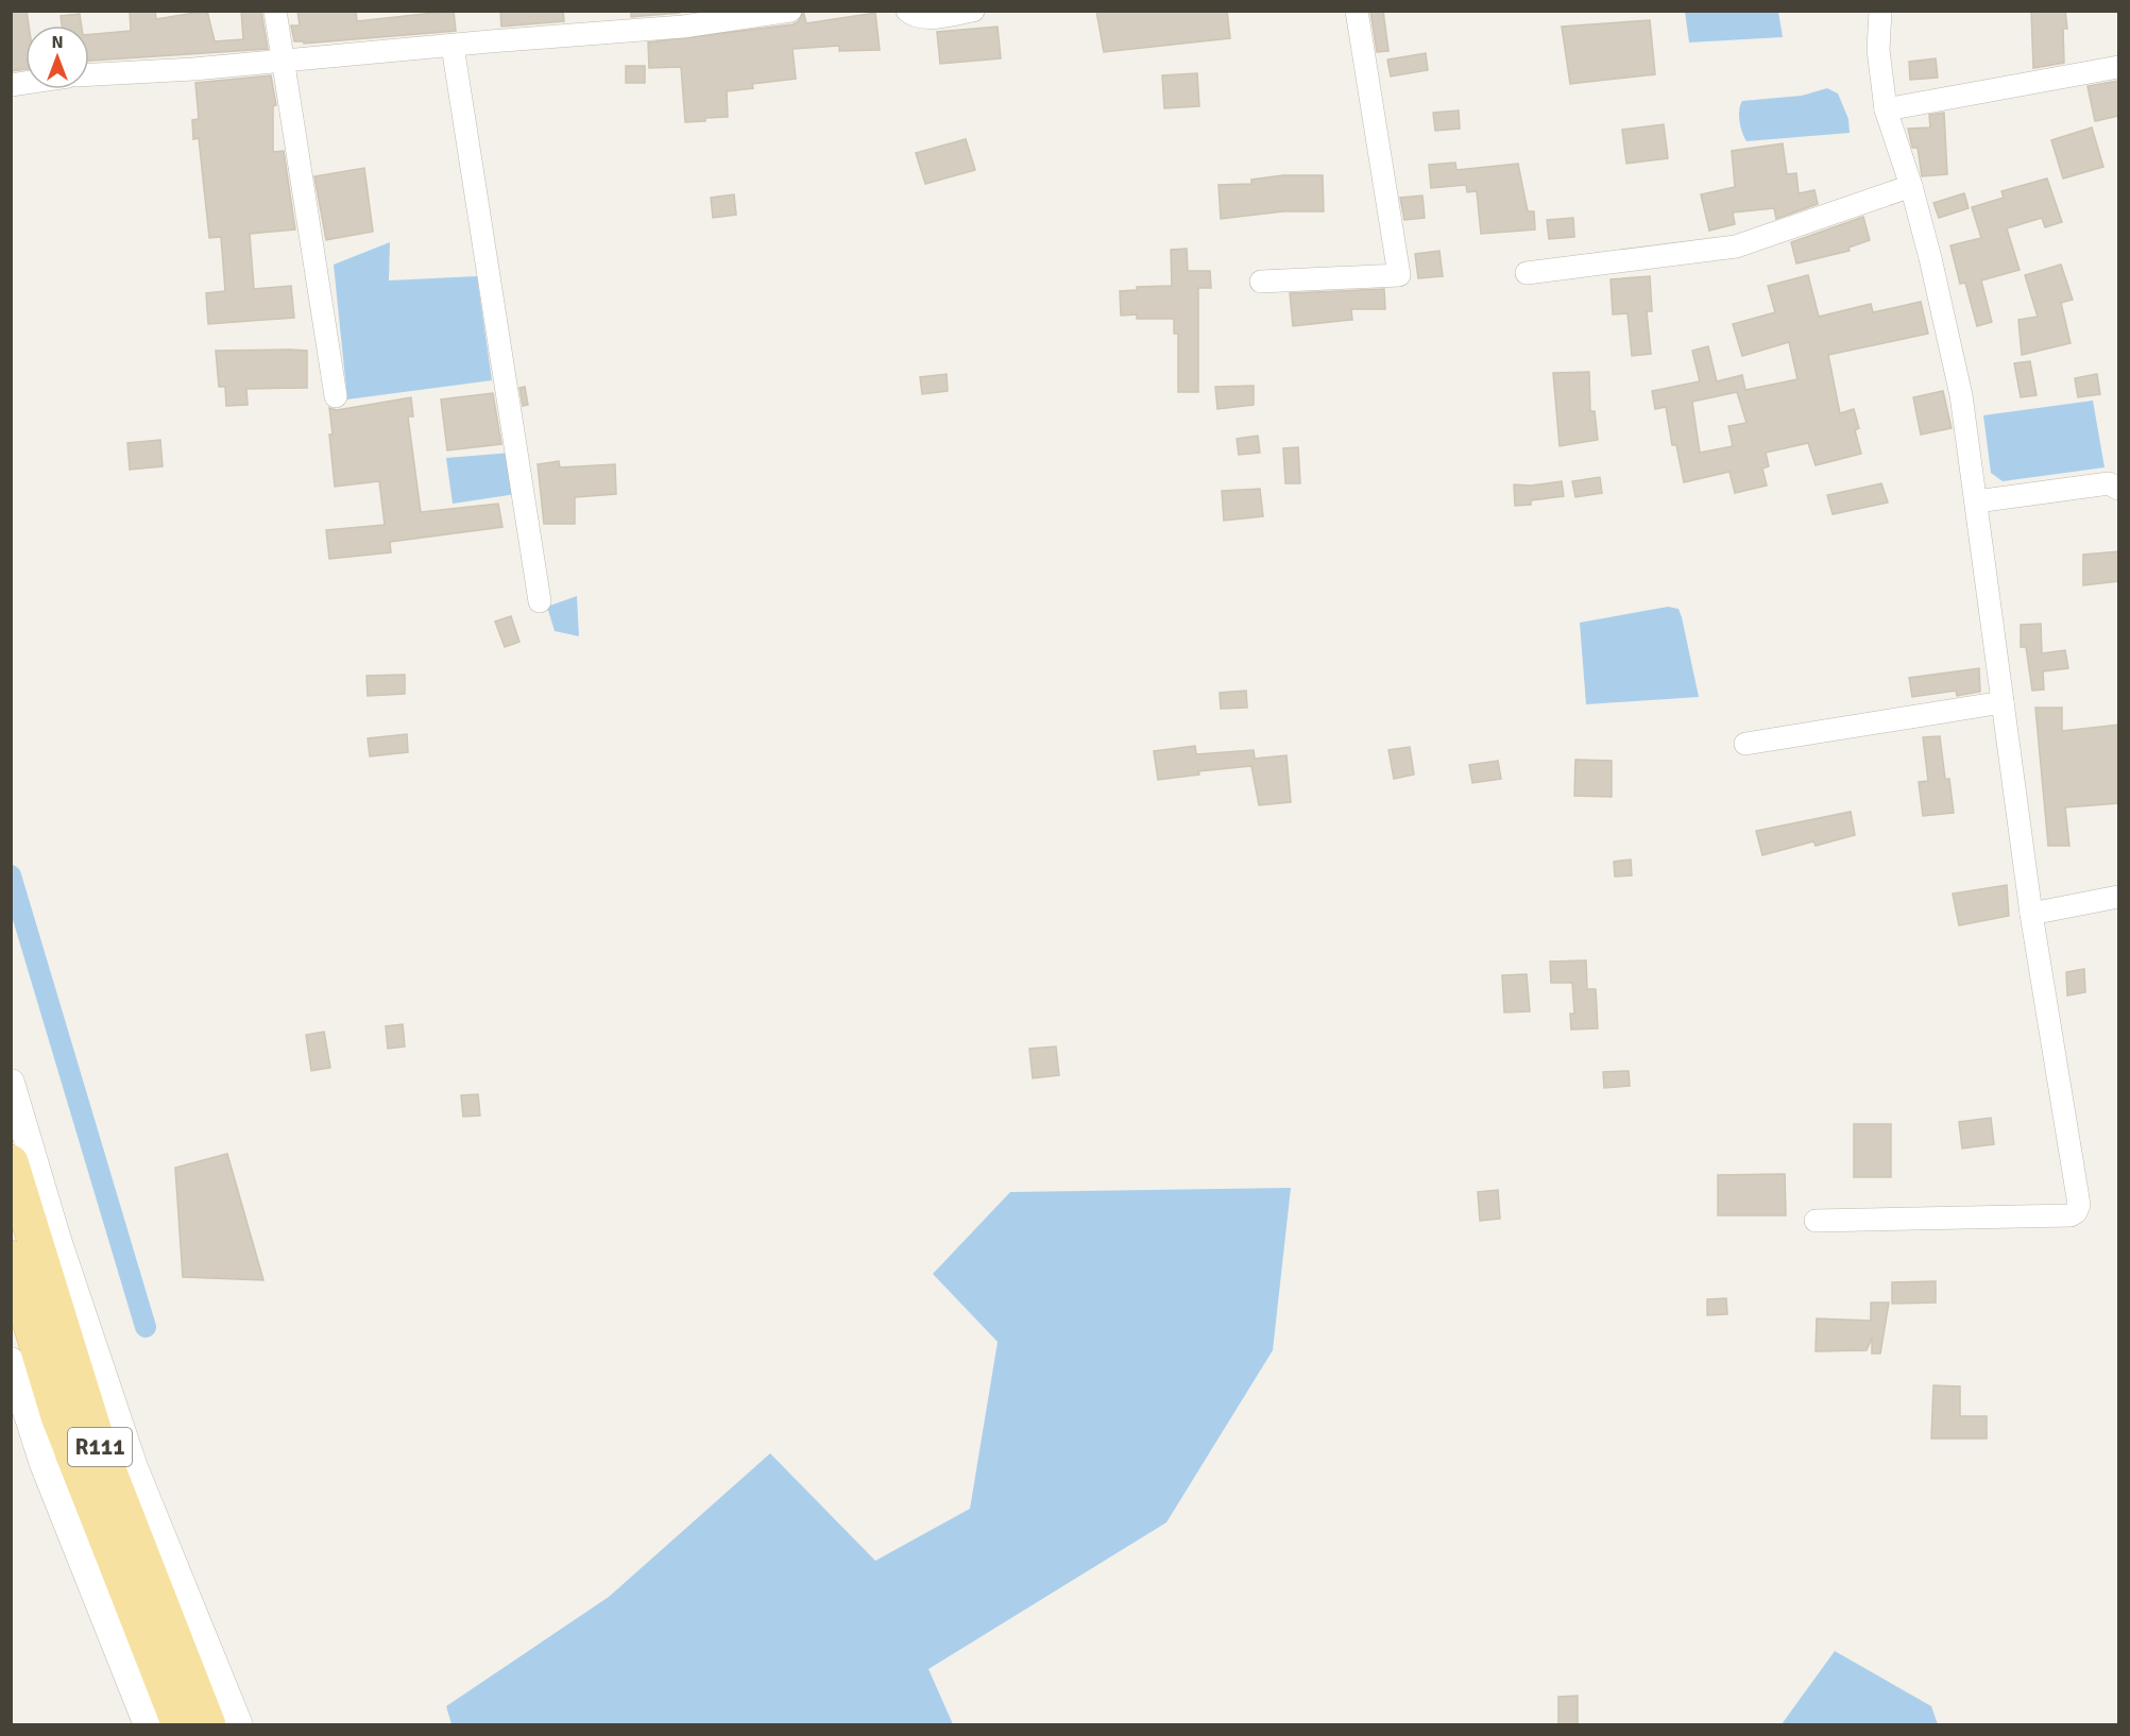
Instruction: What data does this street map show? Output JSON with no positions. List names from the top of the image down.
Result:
{
  "streets": {
    "main road": ["R111"]
  },
  "north": "top"
}
